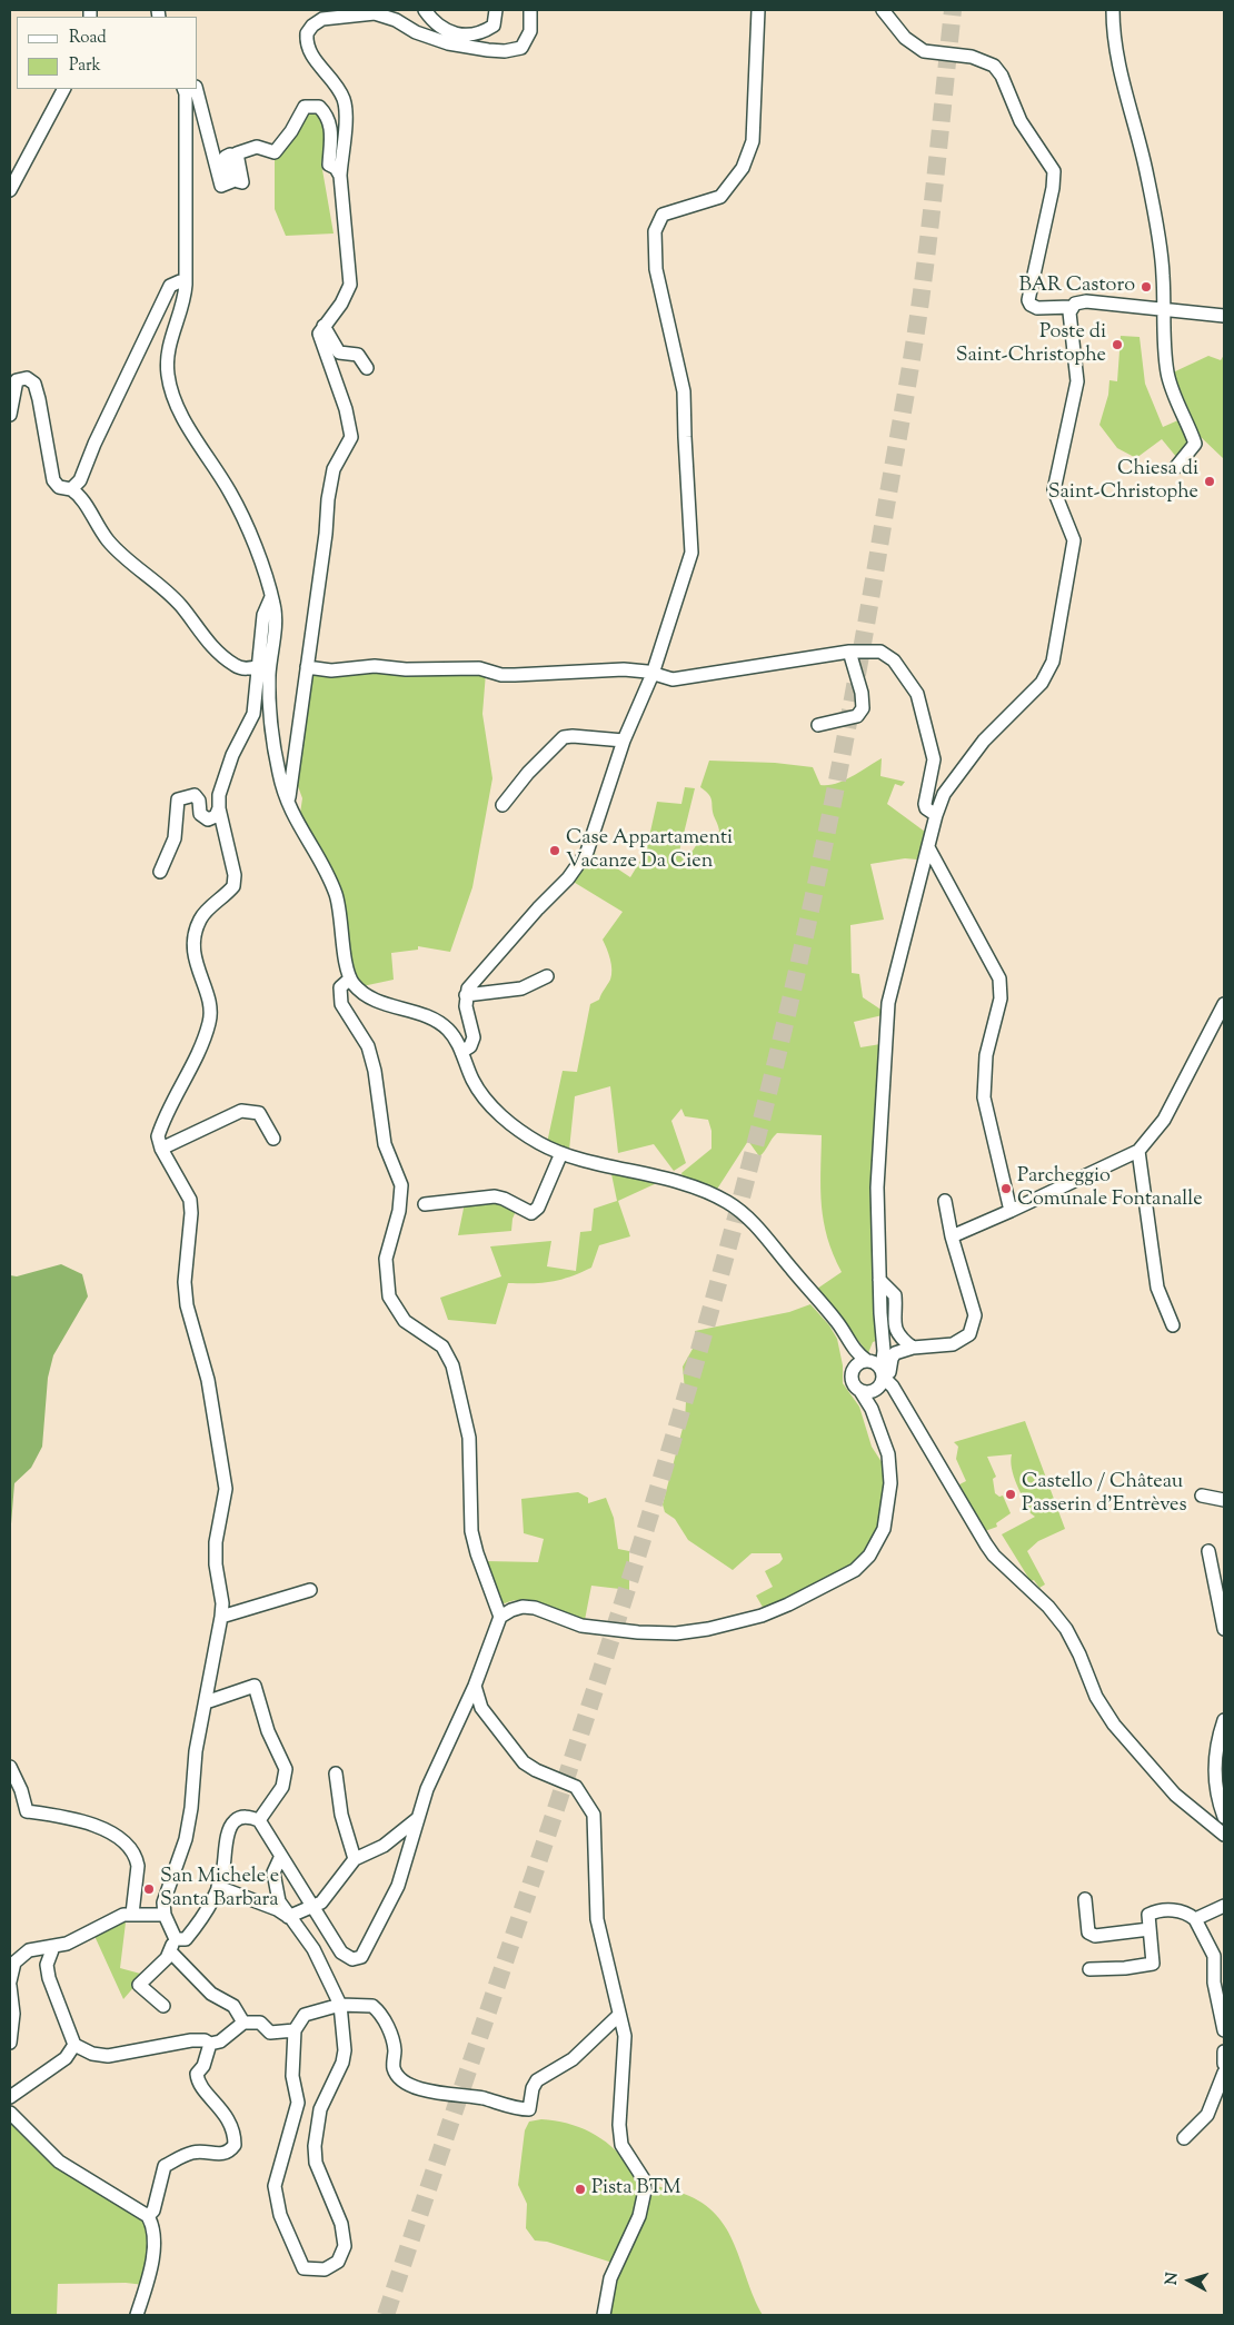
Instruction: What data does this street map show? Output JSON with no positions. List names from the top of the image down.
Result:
{
  "places": [
    "BAR Castoro",
    "Poste di Saint-Christophe",
    "Chiesa di Saint-Christophe",
    "Case Appartamenti Vacanze Da Cien",
    "Parcheggio Comunale Fontanalle",
    "Castello / Château Passerin d'Entrèves",
    "San Michele e Santa Barbara",
    "Pista BTM"
  ],
  "legend": ["Road", "Park"],
  "north": "left"
}
